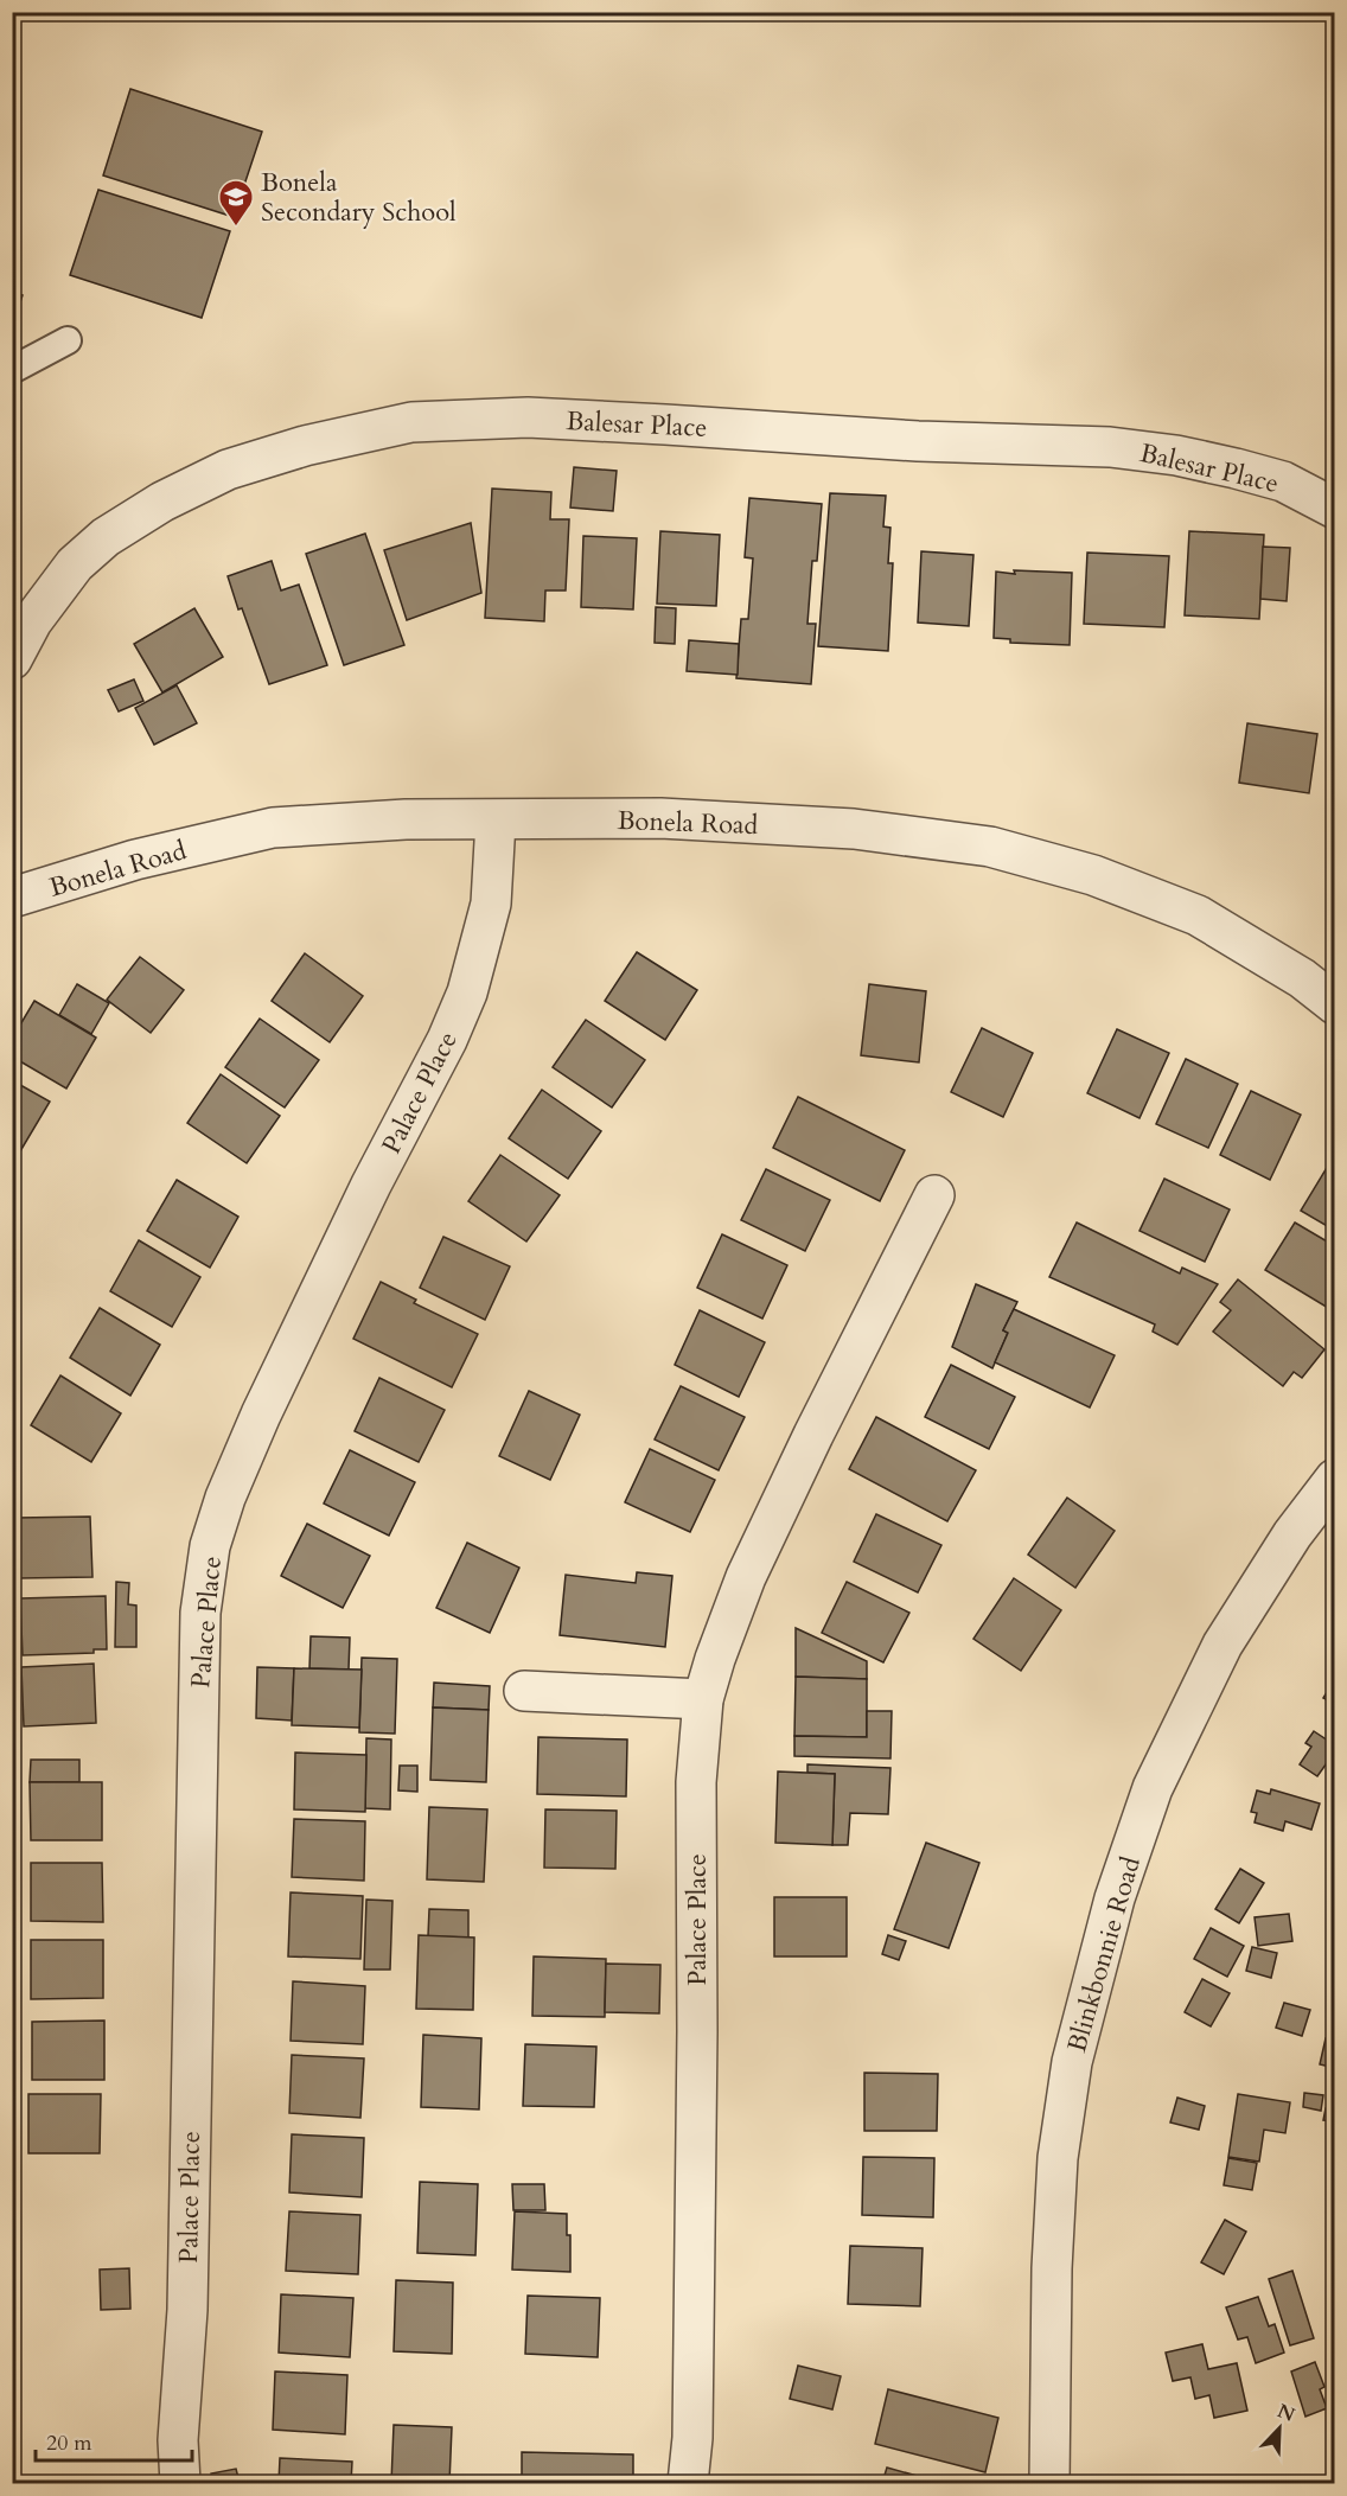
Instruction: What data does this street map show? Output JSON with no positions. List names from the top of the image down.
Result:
{
  "streets": {
    "street": [
      "Balesar Place",
      "Bonela Road",
      "Palace Place",
      "Blinkbonnie Road"
    ]
  },
  "crossings": [
    ["Bonela Road", "Palace Place"]
  ],
  "places": {
    "school or university": ["Bonela Secondary School"]
  },
  "scale_bar": "20 m",
  "north": "top right"
}
